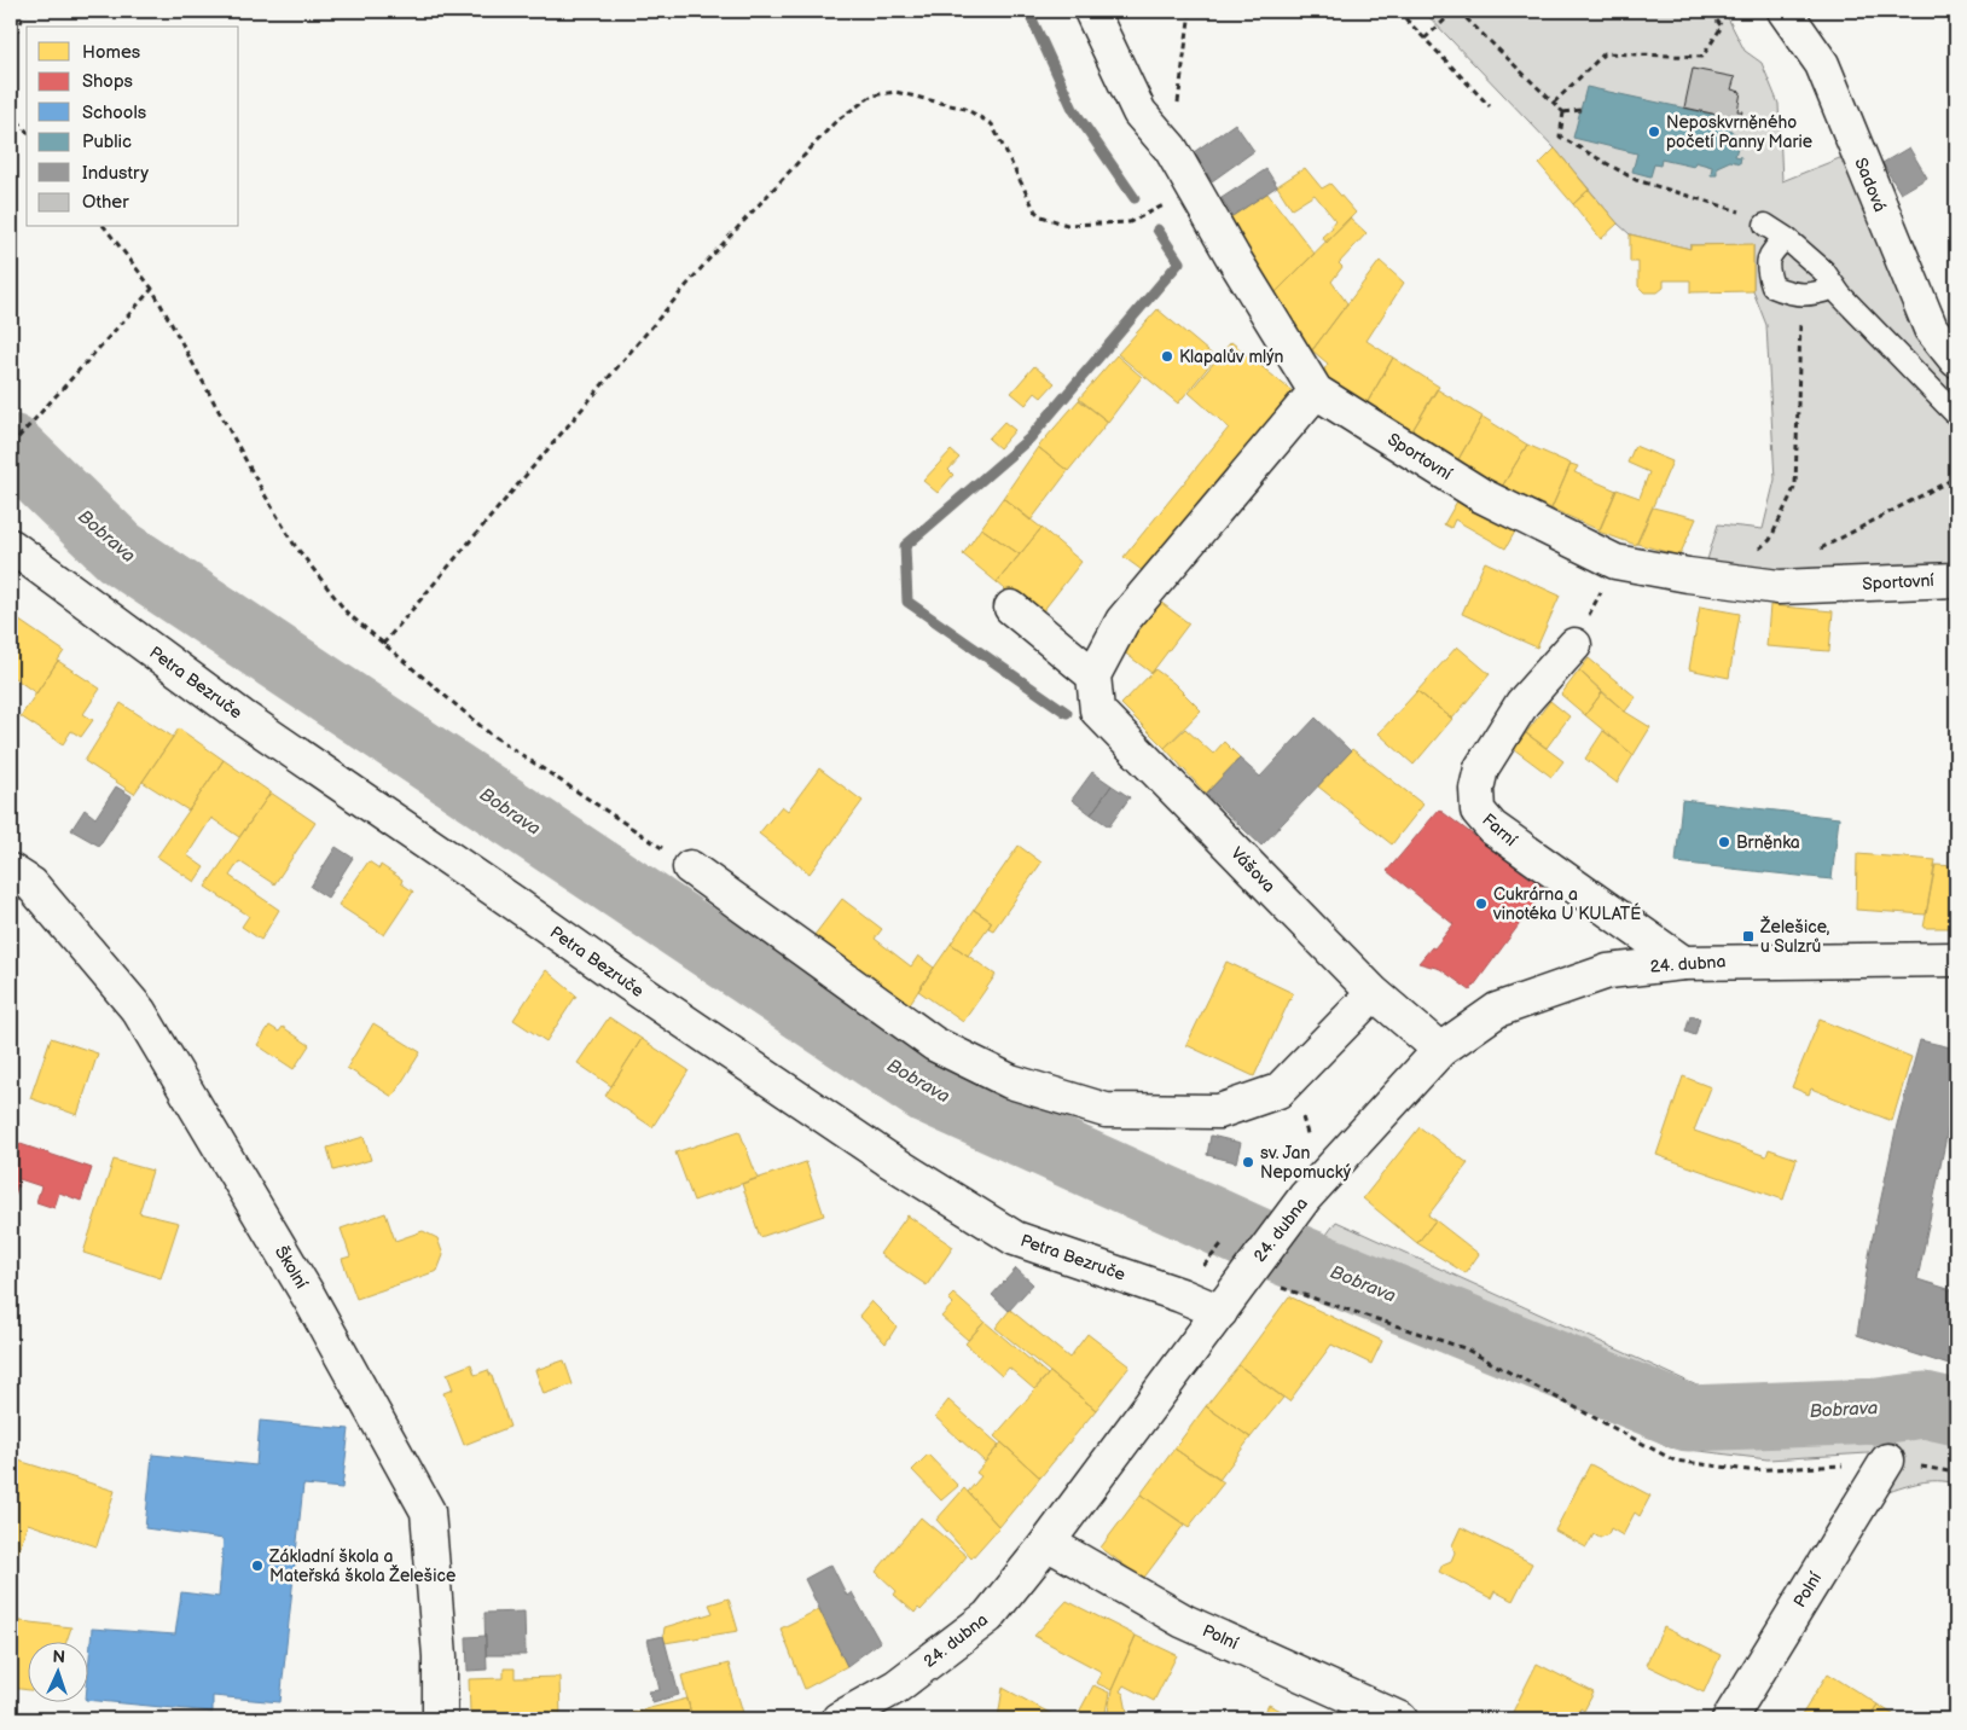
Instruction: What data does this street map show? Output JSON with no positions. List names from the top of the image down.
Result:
{
  "streets": {
    "street": [
      "Sadová",
      "Sportovní",
      "Petra Bezruče",
      "Farní",
      "Vášova",
      "24. dubna",
      "Školní",
      "Polní"
    ]
  },
  "crossings": [
    ["Petra Bezruče", "24. dubna"],
    ["Farní", "24. dubna"],
    ["Vášova", "24. dubna"],
    ["24. dubna", "Polní"]
  ],
  "water": ["Bobrava"],
  "places": {
    "other": [
      "Neposkvrněného početí Panny Marie",
      "Klapalův mlýn",
      "Brněnka",
      "Cukrárna a vinotéka U KULATÉ",
      "sv. Jan Nepomucký",
      "Základní škola a Mateřská škola Želešice"
    ],
    "transit": ["Želešice, u Sulzrů"]
  },
  "legend": [
    "Homes",
    "Shops",
    "Schools",
    "Public",
    "Industry",
    "Other"
  ],
  "north": "top"
}
